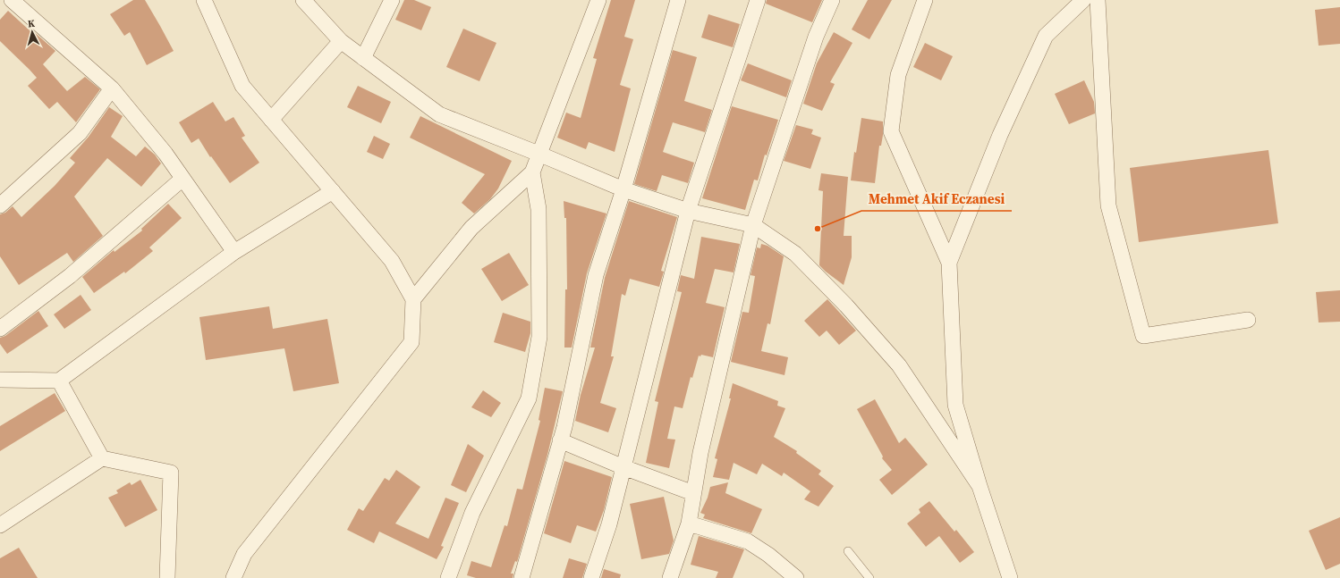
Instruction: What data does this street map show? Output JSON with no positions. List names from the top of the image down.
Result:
{
  "places": ["Mehmet Akif Eczanesi"],
  "north": "top"
}
